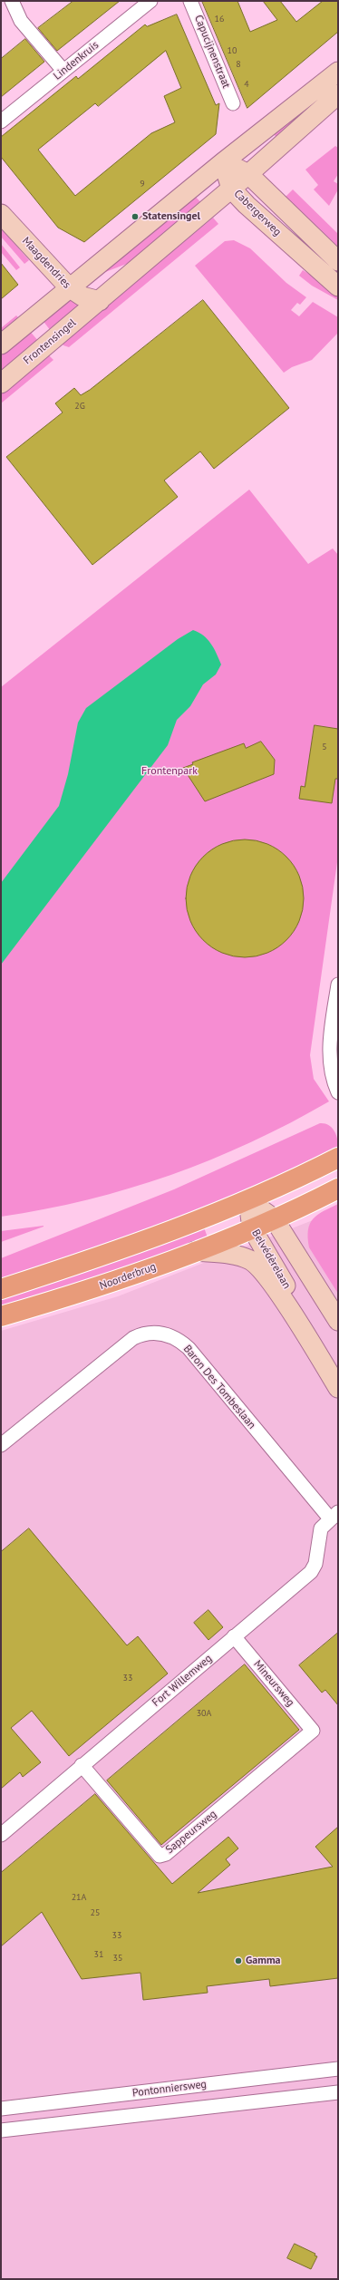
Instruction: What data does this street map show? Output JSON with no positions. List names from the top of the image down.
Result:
{
  "streets": {
    "main road": [
      "Cabergerweg",
      "Maagdendries",
      "Frontensingel",
      "Belvédèrelaan",
      "Noorderbrug"
    ],
    "street": [
      "Capucijnenstraat",
      "Lindenkruis",
      "Baron Des Tombeslaan",
      "Fort Willemweg",
      "Mineursweg",
      "Sappeursweg",
      "Pontonniersweg"
    ]
  },
  "crossings": [
    ["Maagdendries", "Frontensingel"],
    ["Belvédèrelaan", "Noorderbrug"],
    ["Baron Des Tombeslaan", "Fort Willemweg"],
    ["Fort Willemweg", "Mineursweg"],
    ["Fort Willemweg", "Sappeursweg"],
    ["Mineursweg", "Sappeursweg"]
  ],
  "parks": ["Frontenpark"],
  "places": ["Statensingel", "Gamma"],
  "house_numbers": [
    "16",
    "10",
    "8",
    "4",
    "9",
    "2G",
    "5",
    "33",
    "30A",
    "21A",
    "25",
    "33",
    "31",
    "35"
  ]
}
